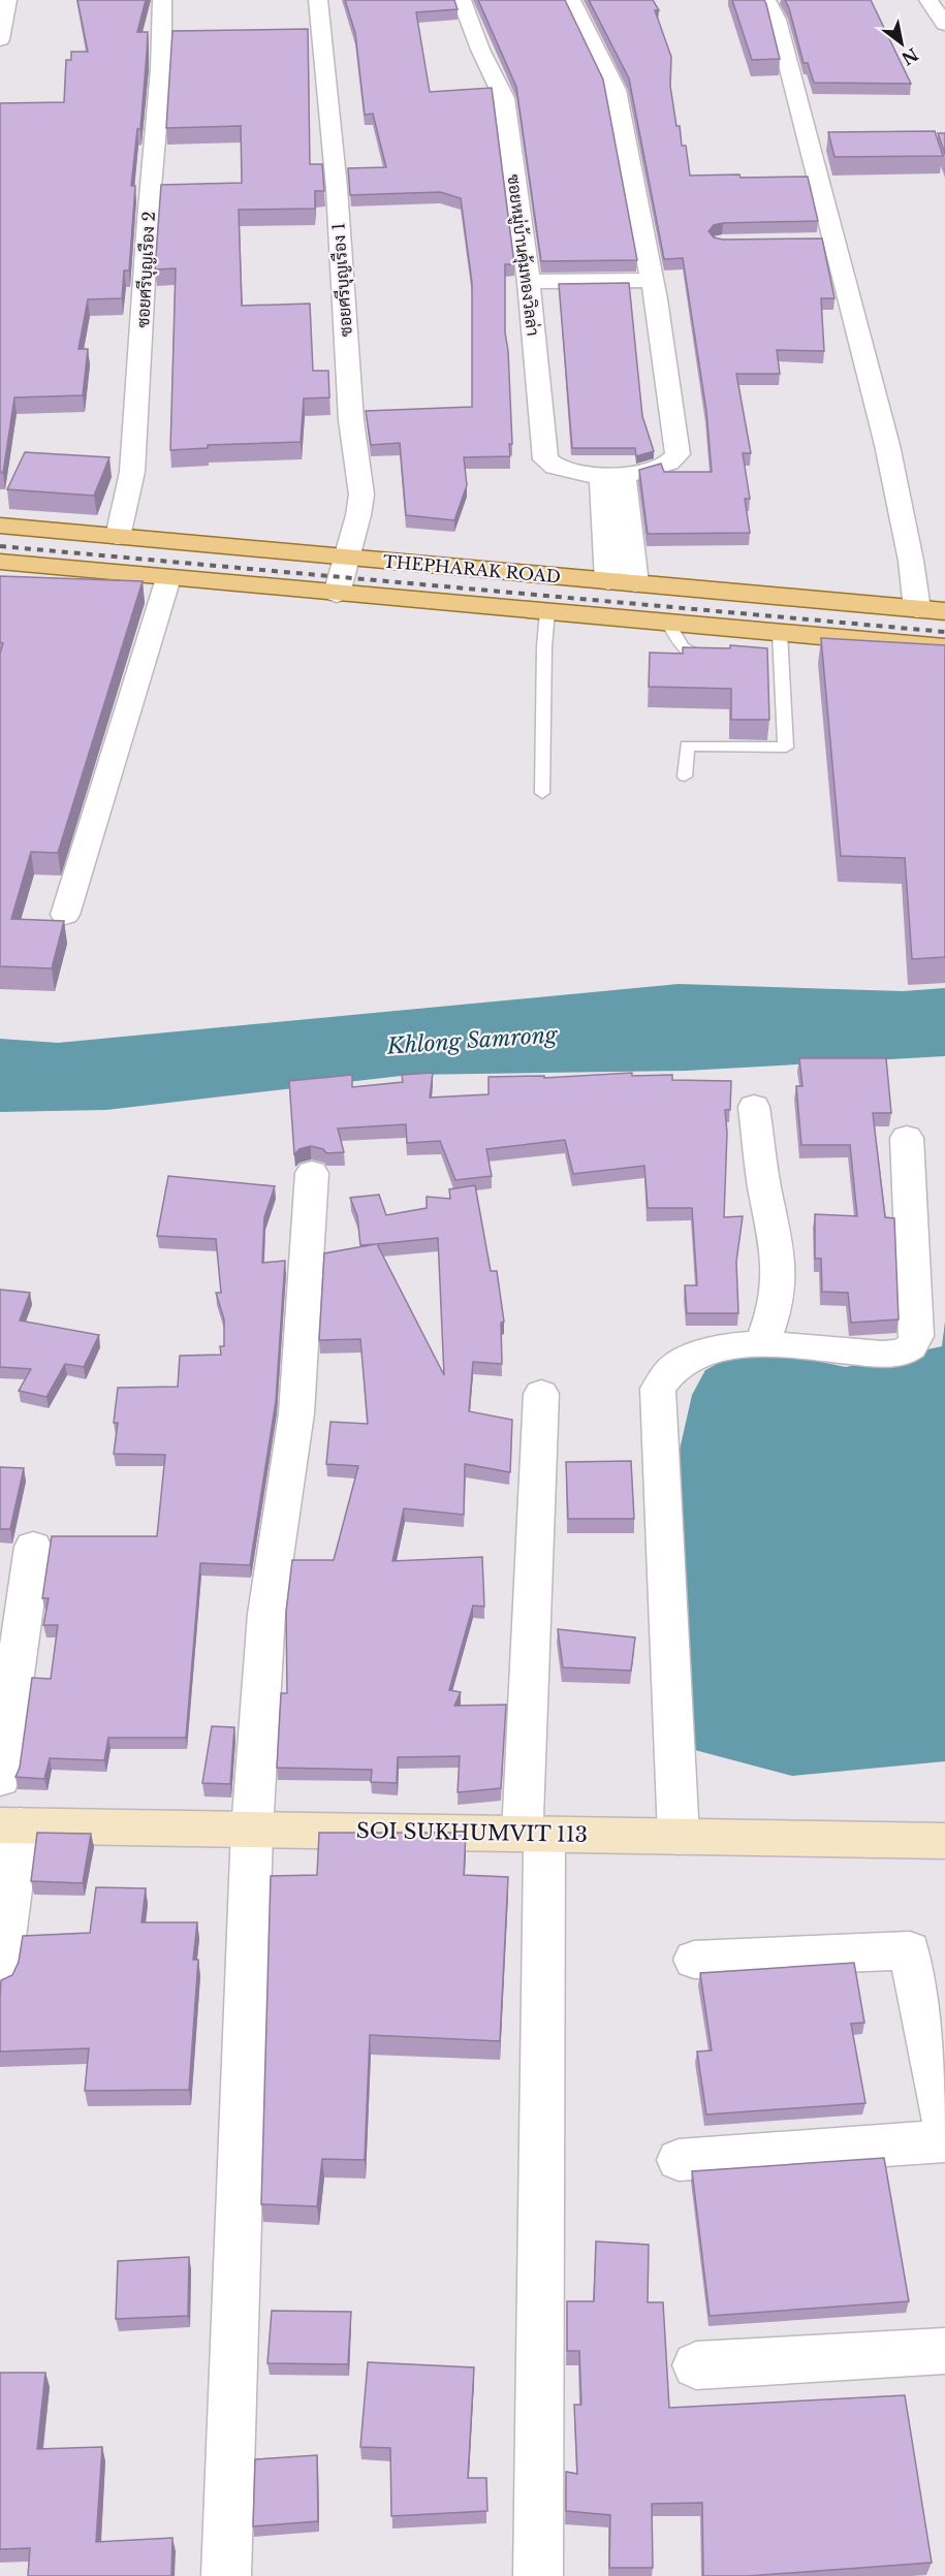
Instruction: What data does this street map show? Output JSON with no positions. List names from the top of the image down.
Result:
{
  "streets": {
    "main road": ["THEPHARAK ROAD", "SOI SUKHUMVIT 113"],
    "street": ["ซอยหมู่บ้านคุ้มทองวิลล่า", "ซอยศรีบุญเรือง 2", "ซอยศรีบุญเรือง 1"]
  },
  "crossings": [
    ["ซอยศรีบุญเรือง 2", "THEPHARAK ROAD"],
    ["ซอยศรีบุญเรือง 1", "THEPHARAK ROAD"]
  ],
  "water": ["Khlong Samrong"],
  "north": "bottom right"
}
